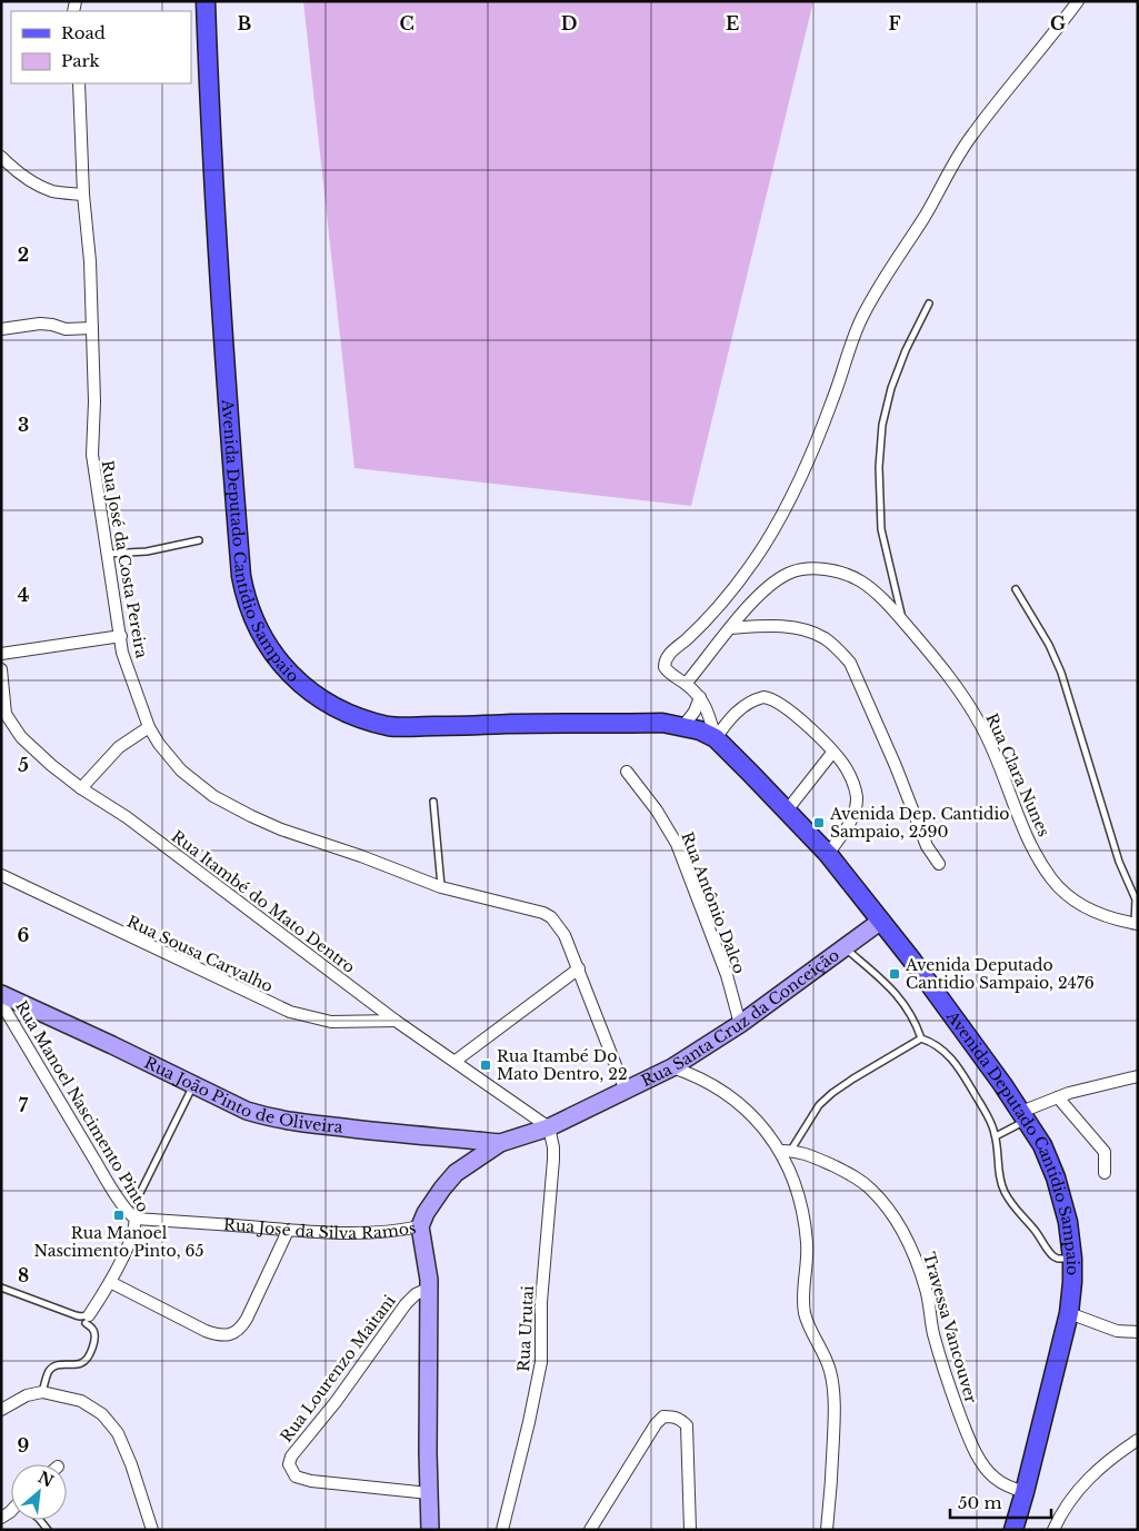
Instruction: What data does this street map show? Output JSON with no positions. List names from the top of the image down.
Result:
{
  "streets": {
    "main road": ["Avenida Deputado Cantídio Sampaio"],
    "street": [
      "Rua José da Costa Pereira",
      "Rua Clara Nunes",
      "Rua Itambé do Mato Dentro",
      "Rua Antônio Dalco",
      "Rua Sousa Carvalho",
      "Rua Santa Cruz da Conceição",
      "Rua João Pinto de Oliveira",
      "Rua Manoel Nascimento Pinto",
      "Rua José da Silva Ramos",
      "Travessa Vancouver",
      "Rua Urutai",
      "Rua Lourenzo Maitani"
    ]
  },
  "crossings": [
    ["Avenida Deputado Cantídio Sampaio", "Rua Clara Nunes"],
    ["Avenida Deputado Cantídio Sampaio", "Rua Santa Cruz da Conceição"],
    ["Avenida Deputado Cantídio Sampaio", "Travessa Vancouver"],
    ["Rua José da Costa Pereira", "Rua Santa Cruz da Conceição"],
    ["Rua Itambé do Mato Dentro", "Rua Sousa Carvalho"],
    ["Rua Itambé do Mato Dentro", "Rua Santa Cruz da Conceição"],
    ["Rua Itambé do Mato Dentro", "Rua Urutai"],
    ["Rua Antônio Dalco", "Rua Santa Cruz da Conceição"],
    ["Rua Santa Cruz da Conceição", "Rua João Pinto de Oliveira"],
    ["Rua Santa Cruz da Conceição", "Rua José da Silva Ramos"],
    ["Rua Santa Cruz da Conceição", "Rua Urutai"],
    ["Rua João Pinto de Oliveira", "Rua José da Silva Ramos"],
    ["Rua Manoel Nascimento Pinto", "Rua José da Silva Ramos"]
  ],
  "places": {
    "transit": [
      "Avenida Dep. Cantidio Sampaio, 2590",
      "Avenida Deputado Cantidio Sampaio, 2476",
      "Rua Itambé Do Mato Dentro, 22",
      "Rua Manoel Nascimento Pinto, 65"
    ]
  },
  "legend": ["Road", "Park"],
  "scale_bar": "50 m",
  "north": "top right",
  "grid": {
    "columns": [
      "B",
      "C",
      "D",
      "E",
      "F",
      "G"
    ],
    "rows": [
      "2",
      "3",
      "4",
      "5",
      "6",
      "7",
      "8",
      "9"
    ]
  }
}
